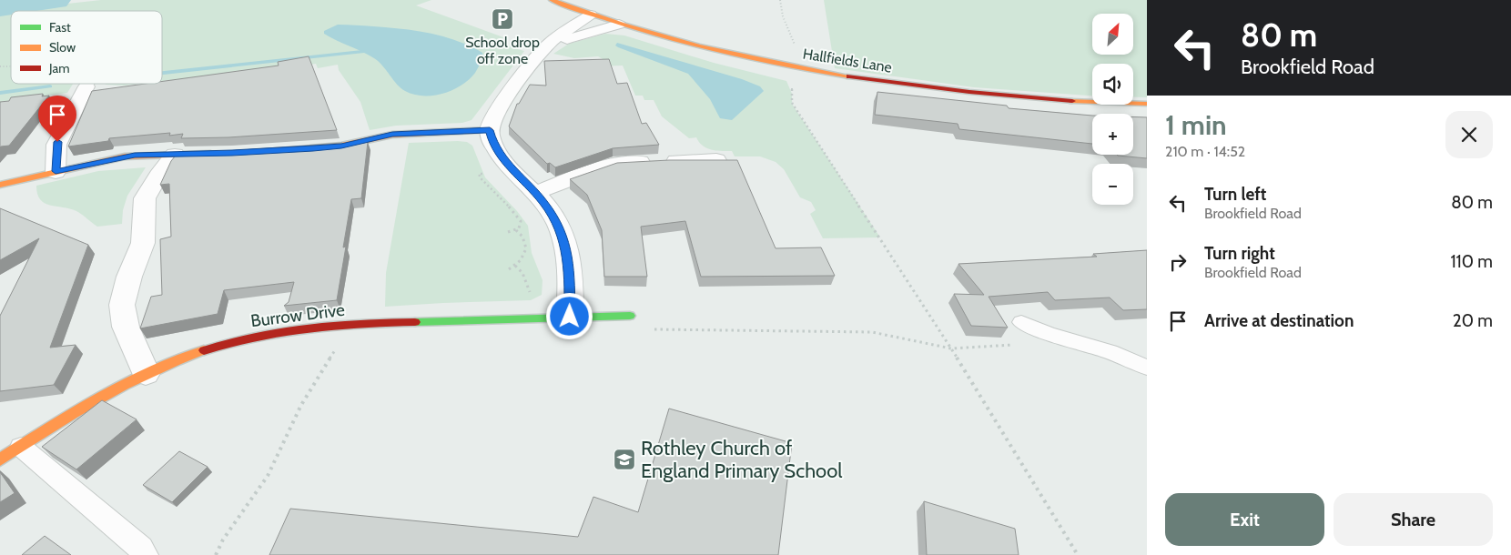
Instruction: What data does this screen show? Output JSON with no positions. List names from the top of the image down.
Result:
{
  "streets": {
    "street": ["Hallfields Lane", "Burrow Drive"]
  },
  "places": {
    "parking": ["School drop off zone"],
    "school or university": ["Rothley Church of England Primary School"]
  },
  "legend": ["Fast", "Slow", "Jam"],
  "north": "top right",
  "page": {
    "turn": ["80 m", "Brookfield Road"],
    "map_buttons": ["+", "−"],
    "heading": ["1 min", "210 m · 14:52"],
    "list": [
      {
        "name": "Turn left",
        "note": "Brookfield Road",
        "value": "80 m"
      },
      {
        "name": "Turn right",
        "note": "Brookfield Road",
        "value": "110 m"
      },
      {
        "name": "Arrive at destination",
        "value": "20 m"
      }
    ],
    "buttons": ["Exit", "Share"]
  }
}
